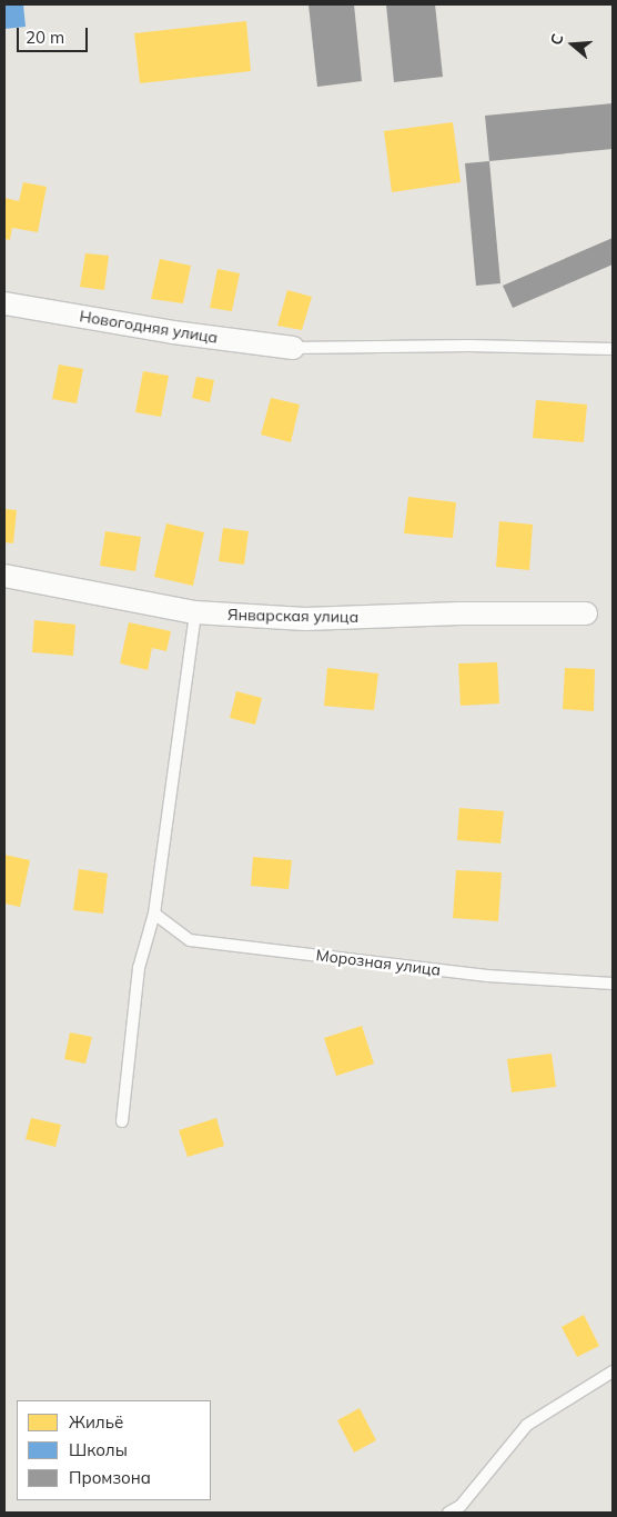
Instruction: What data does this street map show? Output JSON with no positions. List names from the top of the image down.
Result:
{
  "streets": {
    "street": ["Новогодняя улица", "Январская улица"],
    "lane": ["Морозная улица"]
  },
  "legend": ["Жильё", "Школы", "Промзона"],
  "scale_bar": "20 m",
  "north": "left"
}
